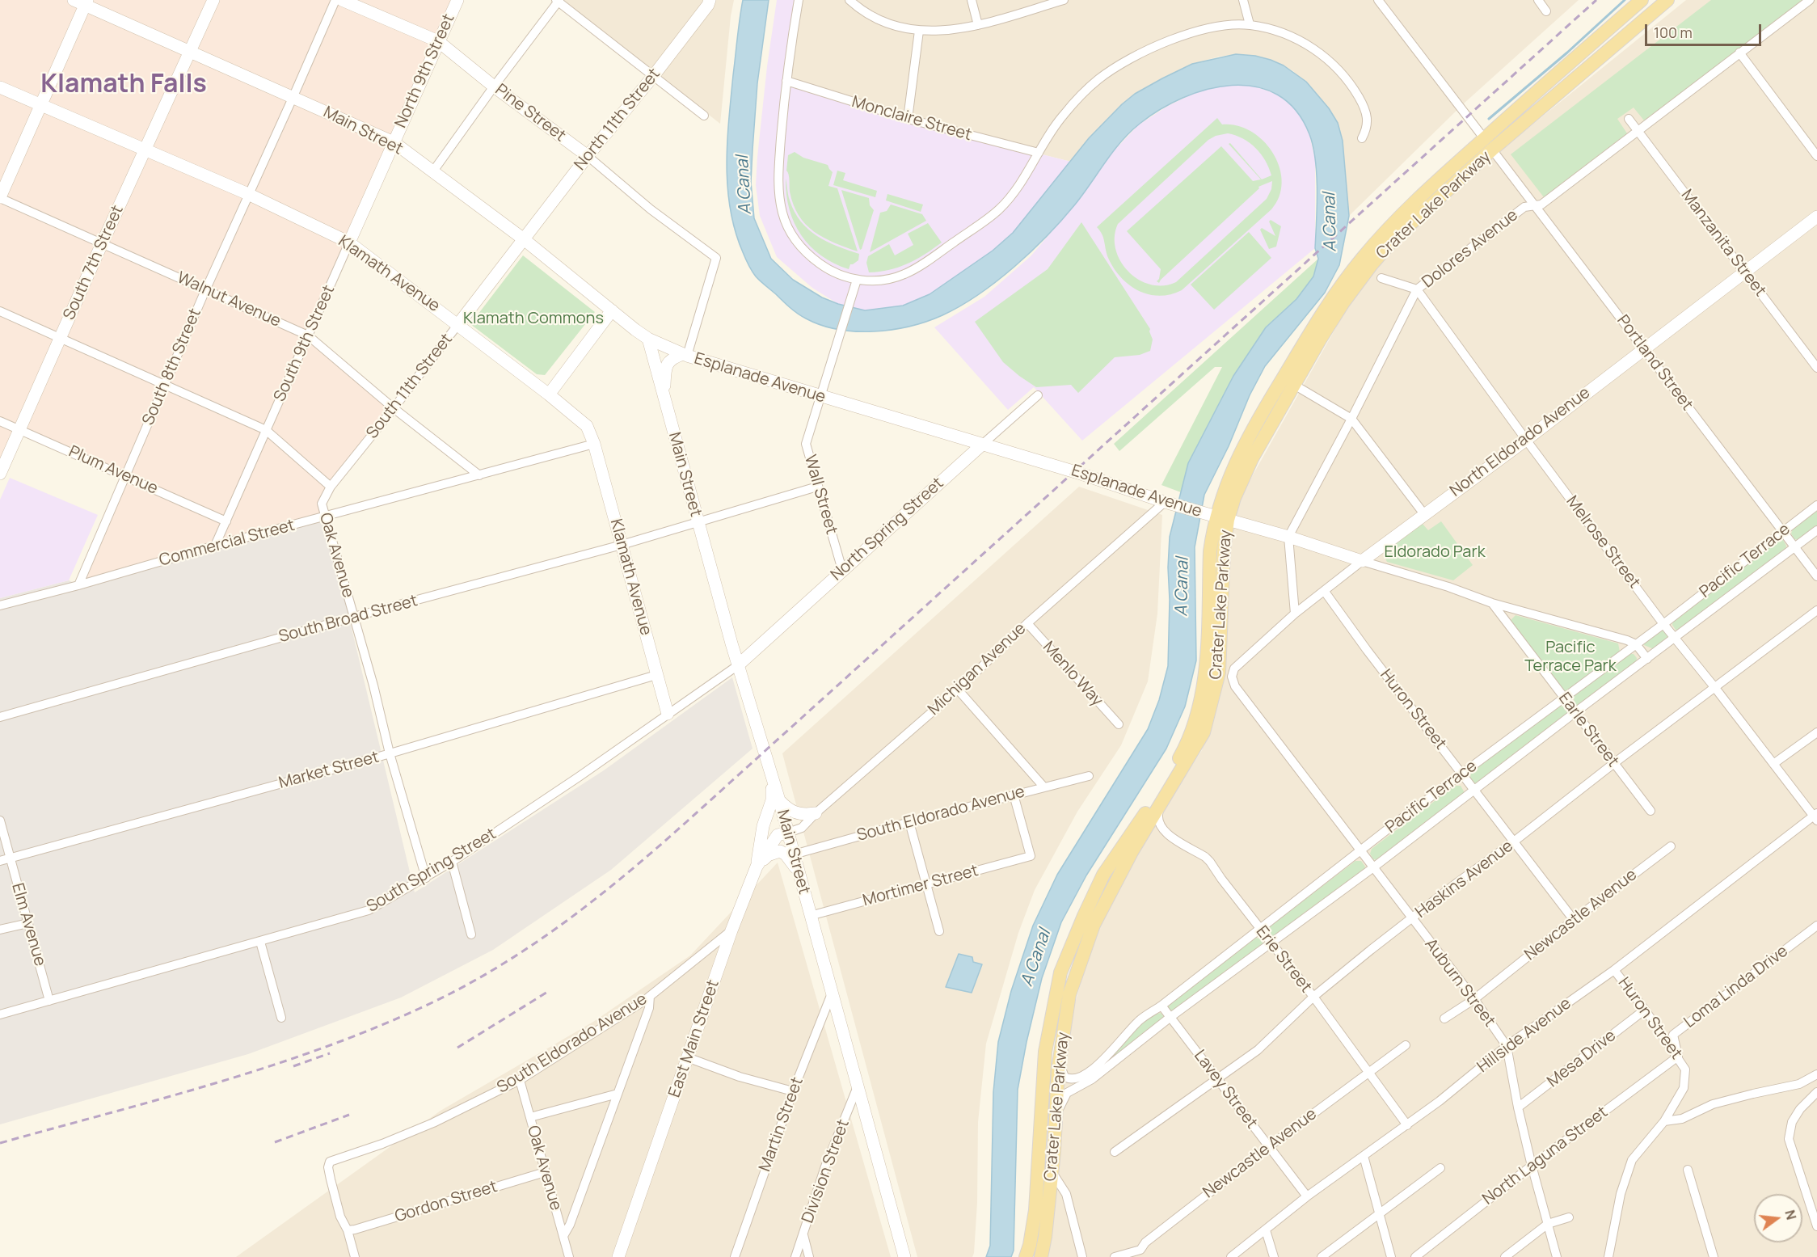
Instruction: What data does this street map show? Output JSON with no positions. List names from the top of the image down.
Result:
{
  "streets": {
    "main road": ["Crater Lake Parkway"],
    "street": [
      "North 9th Street",
      "Pine Street",
      "Monclaire Street",
      "North 11th Street",
      "Main Street",
      "Manzanita Street",
      "Dolores Avenue",
      "South 7th Street",
      "Klamath Avenue",
      "Walnut Avenue",
      "South 9th Street",
      "Portland Street",
      "South 8th Street",
      "Esplanade Avenue",
      "South 11th Street",
      "North Eldorado Avenue",
      "Plum Avenue",
      "Wall Street",
      "North Spring Street",
      "Melrose Street",
      "Commercial Street",
      "Oak Avenue",
      "Pacific Terrace",
      "South Broad Street",
      "Michigan Avenue",
      "Menlo Way",
      "Huron Street",
      "Earle Street",
      "Market Street",
      "South Eldorado Avenue",
      "South Spring Street",
      "Haskins Avenue",
      "Mortimer Street",
      "Newcastle Avenue",
      "Elm Avenue",
      "Erie Street",
      "Auburn Street",
      "Loma Linda Drive",
      "Hillside Avenue",
      "East Main Street",
      "Mesa Drive",
      "Lavey Street",
      "Martin Street",
      "North Laguna Street",
      "Division Street",
      "Gordon Street"
    ]
  },
  "crossings": [
    ["North 9th Street", "Pine Street"],
    ["North 9th Street", "Main Street"],
    ["North 9th Street", "South 9th Street"],
    ["Pine Street", "North 11th Street"],
    ["Pine Street", "Esplanade Avenue"],
    ["North 11th Street", "Main Street"],
    ["North 11th Street", "South 11th Street"],
    ["Main Street", "South 7th Street"],
    ["Main Street", "South 9th Street"],
    ["Main Street", "South 8th Street"],
    ["Main Street", "Esplanade Avenue"],
    ["Main Street", "South 11th Street"],
    ["Main Street", "North Spring Street"],
    ["Main Street", "South Broad Street"],
    ["Main Street", "Michigan Avenue"],
    ["Main Street", "South Eldorado Avenue"],
    ["Main Street", "South Spring Street"],
    ["Main Street", "Mortimer Street"],
    ["Main Street", "East Main Street"],
    ["Main Street", "Martin Street"],
    ["Main Street", "Division Street"],
    ["Crater Lake Parkway", "Portland Street"],
    ["Crater Lake Parkway", "Esplanade Avenue"],
    ["Crater Lake Parkway", "Pacific Terrace"],
    ["Crater Lake Parkway", "Erie Street"],
    ["Manzanita Street", "Dolores Avenue"],
    ["Manzanita Street", "North Eldorado Avenue"],
    ["Dolores Avenue", "Portland Street"],
    ["Dolores Avenue", "Esplanade Avenue"],
    ["Dolores Avenue", "Melrose Street"],
    ["South 7th Street", "Klamath Avenue"],
    ["South 7th Street", "Walnut Avenue"],
    ["South 7th Street", "Plum Avenue"],
    ["Klamath Avenue", "South 9th Street"],
    ["Klamath Avenue", "South 8th Street"],
    ["Klamath Avenue", "South 11th Street"],
    ["Klamath Avenue", "Commercial Street"],
    ["Klamath Avenue", "South Broad Street"],
    ["Klamath Avenue", "Market Street"],
    ["Klamath Avenue", "South Spring Street"],
    ["Walnut Avenue", "South 9th Street"],
    ["Walnut Avenue", "South 8th Street"],
    ["Walnut Avenue", "South 11th Street"],
    ["Walnut Avenue", "Commercial Street"],
    ["South 9th Street", "Plum Avenue"],
    ["South 9th Street", "Commercial Street"],
    ["Portland Street", "North Eldorado Avenue"],
    ["Portland Street", "Pacific Terrace"],
    ["South 8th Street", "Plum Avenue"],
    ["South 8th Street", "Commercial Street"],
    ["Esplanade Avenue", "North Eldorado Avenue"],
    ["Esplanade Avenue", "Wall Street"],
    ["Esplanade Avenue", "North Spring Street"],
    ["Esplanade Avenue", "Pacific Terrace"],
    ["Esplanade Avenue", "Michigan Avenue"],
    ["Esplanade Avenue", "Earle Street"],
    ["South 11th Street", "Oak Avenue"],
    ["North Eldorado Avenue", "Melrose Street"],
    ["North Eldorado Avenue", "Huron Street"],
    ["North Eldorado Avenue", "Auburn Street"],
    ["Wall Street", "North Spring Street"],
    ["Wall Street", "South Broad Street"],
    ["North Spring Street", "South Spring Street"],
    ["Melrose Street", "Pacific Terrace"],
    ["Melrose Street", "Haskins Avenue"],
    ["Melrose Street", "Hillside Avenue"],
    ["Commercial Street", "Oak Avenue"],
    ["Oak Avenue", "South Broad Street"],
    ["Oak Avenue", "Market Street"],
    ["Oak Avenue", "South Eldorado Avenue"],
    ["Oak Avenue", "South Spring Street"],
    ["Oak Avenue", "Gordon Street"],
    ["Pacific Terrace", "Huron Street"],
    ["Pacific Terrace", "Earle Street"],
    ["Pacific Terrace", "Erie Street"],
    ["Pacific Terrace", "Auburn Street"],
    ["Pacific Terrace", "Lavey Street"],
    ["Michigan Avenue", "Menlo Way"],
    ["Michigan Avenue", "East Main Street"],
    ["Huron Street", "Haskins Avenue"],
    ["Huron Street", "Newcastle Avenue"],
    ["Huron Street", "Loma Linda Drive"],
    ["Huron Street", "Hillside Avenue"],
    ["Huron Street", "Mesa Drive"],
    ["Huron Street", "North Laguna Street"],
    ["Earle Street", "Haskins Avenue"],
    ["Market Street", "Elm Avenue"],
    ["South Eldorado Avenue", "Mortimer Street"],
    ["South Eldorado Avenue", "East Main Street"],
    ["South Eldorado Avenue", "Gordon Street"],
    ["South Spring Street", "Elm Avenue"],
    ["Haskins Avenue", "Erie Street"],
    ["Haskins Avenue", "Auburn Street"],
    ["Haskins Avenue", "Lavey Street"],
    ["Newcastle Avenue", "Erie Street"],
    ["Newcastle Avenue", "Auburn Street"],
    ["Newcastle Avenue", "Lavey Street"],
    ["Erie Street", "Hillside Avenue"],
    ["Auburn Street", "Hillside Avenue"],
    ["Auburn Street", "Mesa Drive"],
    ["Auburn Street", "North Laguna Street"],
    ["Loma Linda Drive", "North Laguna Street"],
    ["Hillside Avenue", "Lavey Street"]
  ],
  "districts": ["Klamath Falls"],
  "water": ["A Canal"],
  "parks": ["Klamath Commons", "Eldorado Park", "Pacific Terrace Park"],
  "scale_bar": "100 m",
  "north": "right"
}
